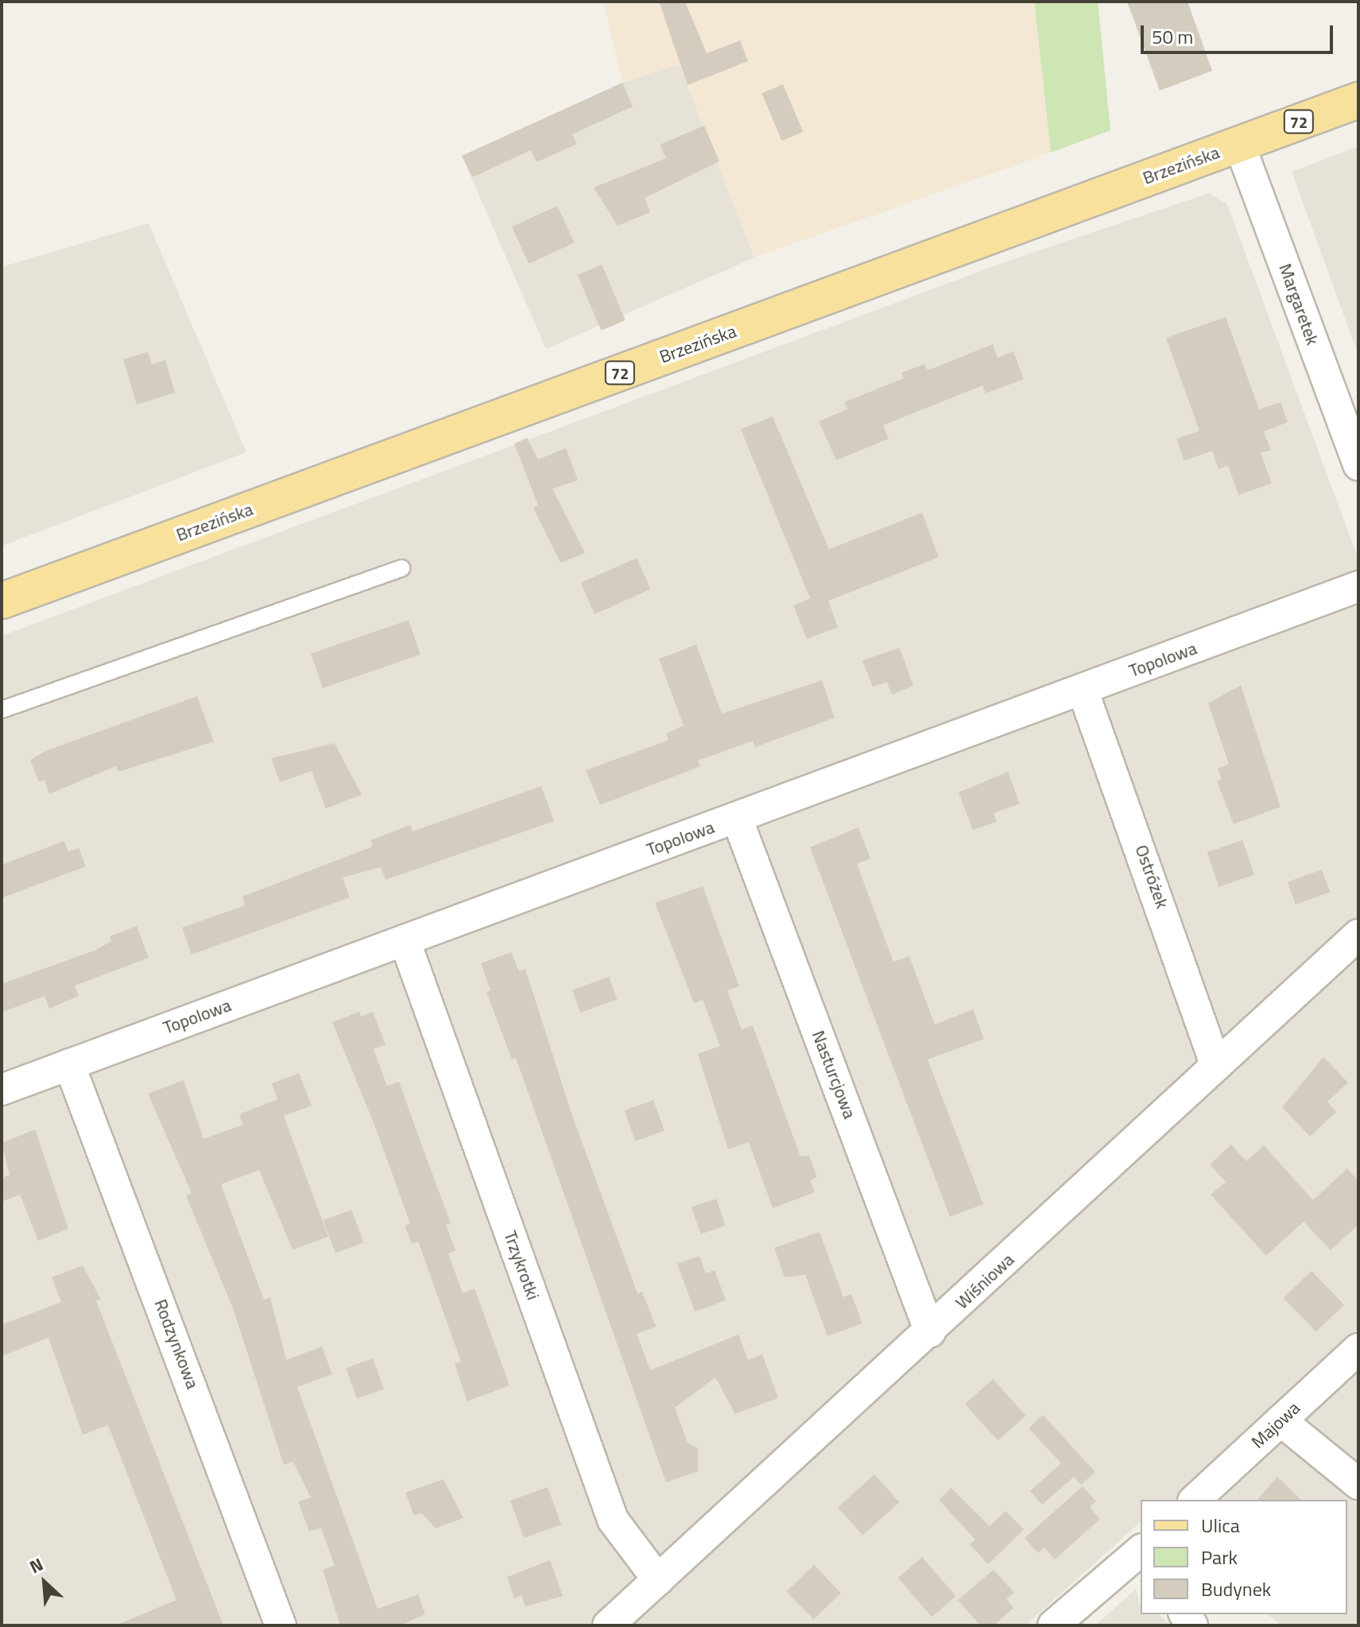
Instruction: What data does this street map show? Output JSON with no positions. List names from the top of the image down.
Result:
{
  "streets": {
    "main road": ["72", "Brzezińska"],
    "street": [
      "Margaretek",
      "Topolowa",
      "Ostróżek",
      "Nasturcjowa",
      "Trzykrotki",
      "Wiśniowa",
      "Rodzynkowa",
      "Majowa"
    ]
  },
  "crossings": [
    ["Brzezińska", "Margaretek"],
    ["Topolowa", "Ostróżek"],
    ["Topolowa", "Nasturcjowa"],
    ["Topolowa", "Trzykrotki"],
    ["Topolowa", "Rodzynkowa"],
    ["Ostróżek", "Wiśniowa"],
    ["Nasturcjowa", "Wiśniowa"],
    ["Trzykrotki", "Wiśniowa"]
  ],
  "legend": ["Ulica", "Park", "Budynek"],
  "scale_bar": "50 m",
  "north": "top left"
}
